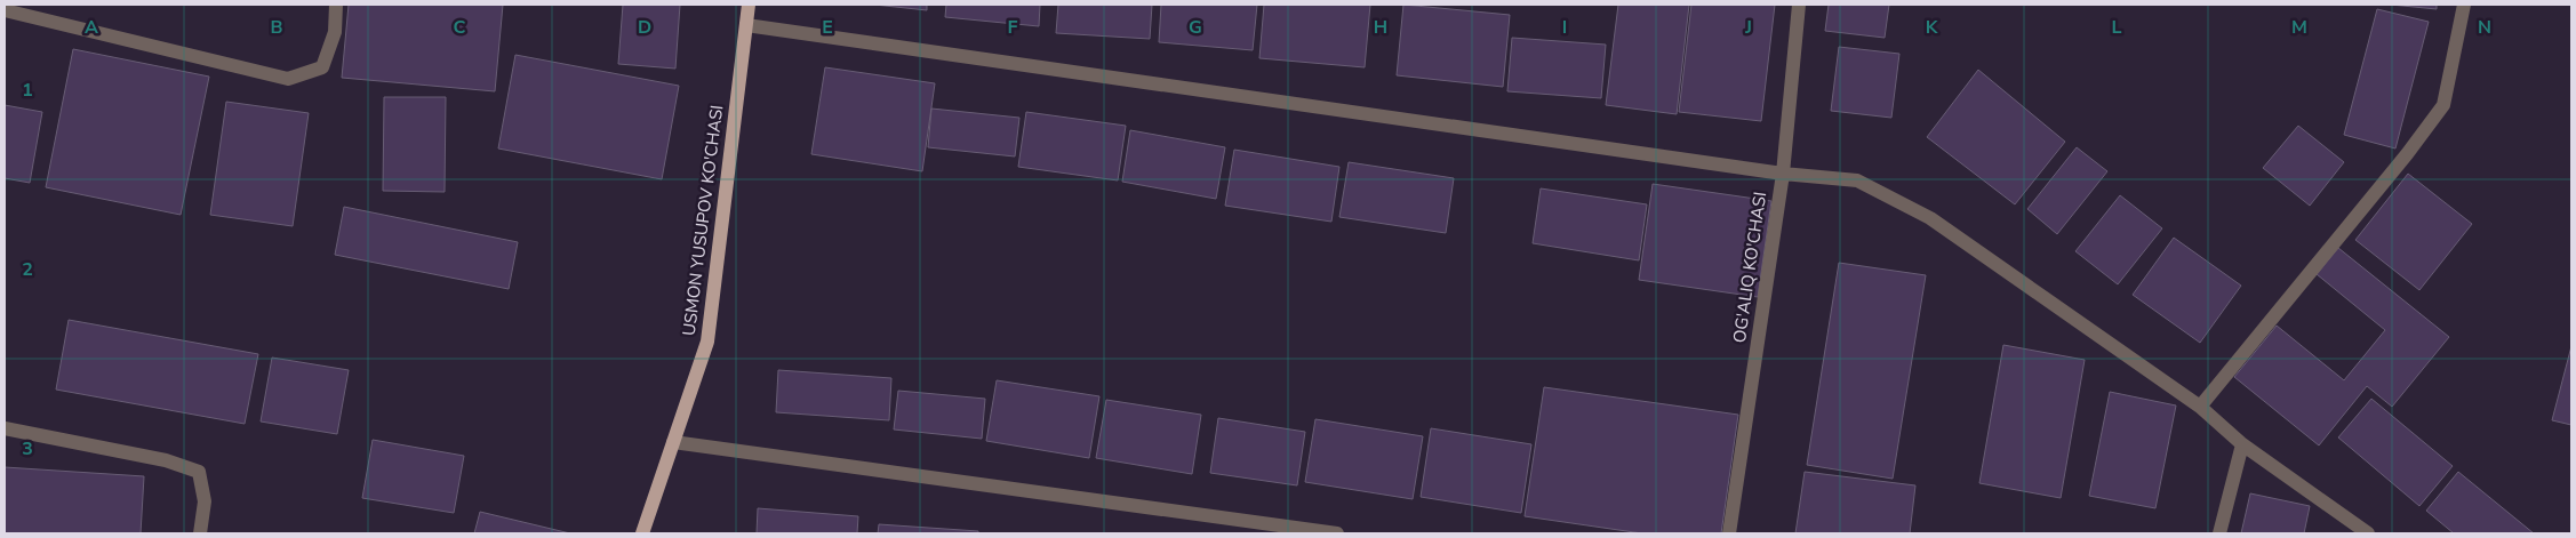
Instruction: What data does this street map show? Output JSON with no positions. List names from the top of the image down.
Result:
{
  "streets": {
    "main road": ["USMON YUSUPOV KO'CHASI"],
    "street": ["OG'ALIQ KO'CHASI"]
  },
  "grid": {
    "columns": [
      "A",
      "B",
      "C",
      "D",
      "E",
      "F",
      "G",
      "H",
      "I",
      "J",
      "K",
      "L",
      "M",
      "N"
    ],
    "rows": ["1", "2", "3"]
  }
}
